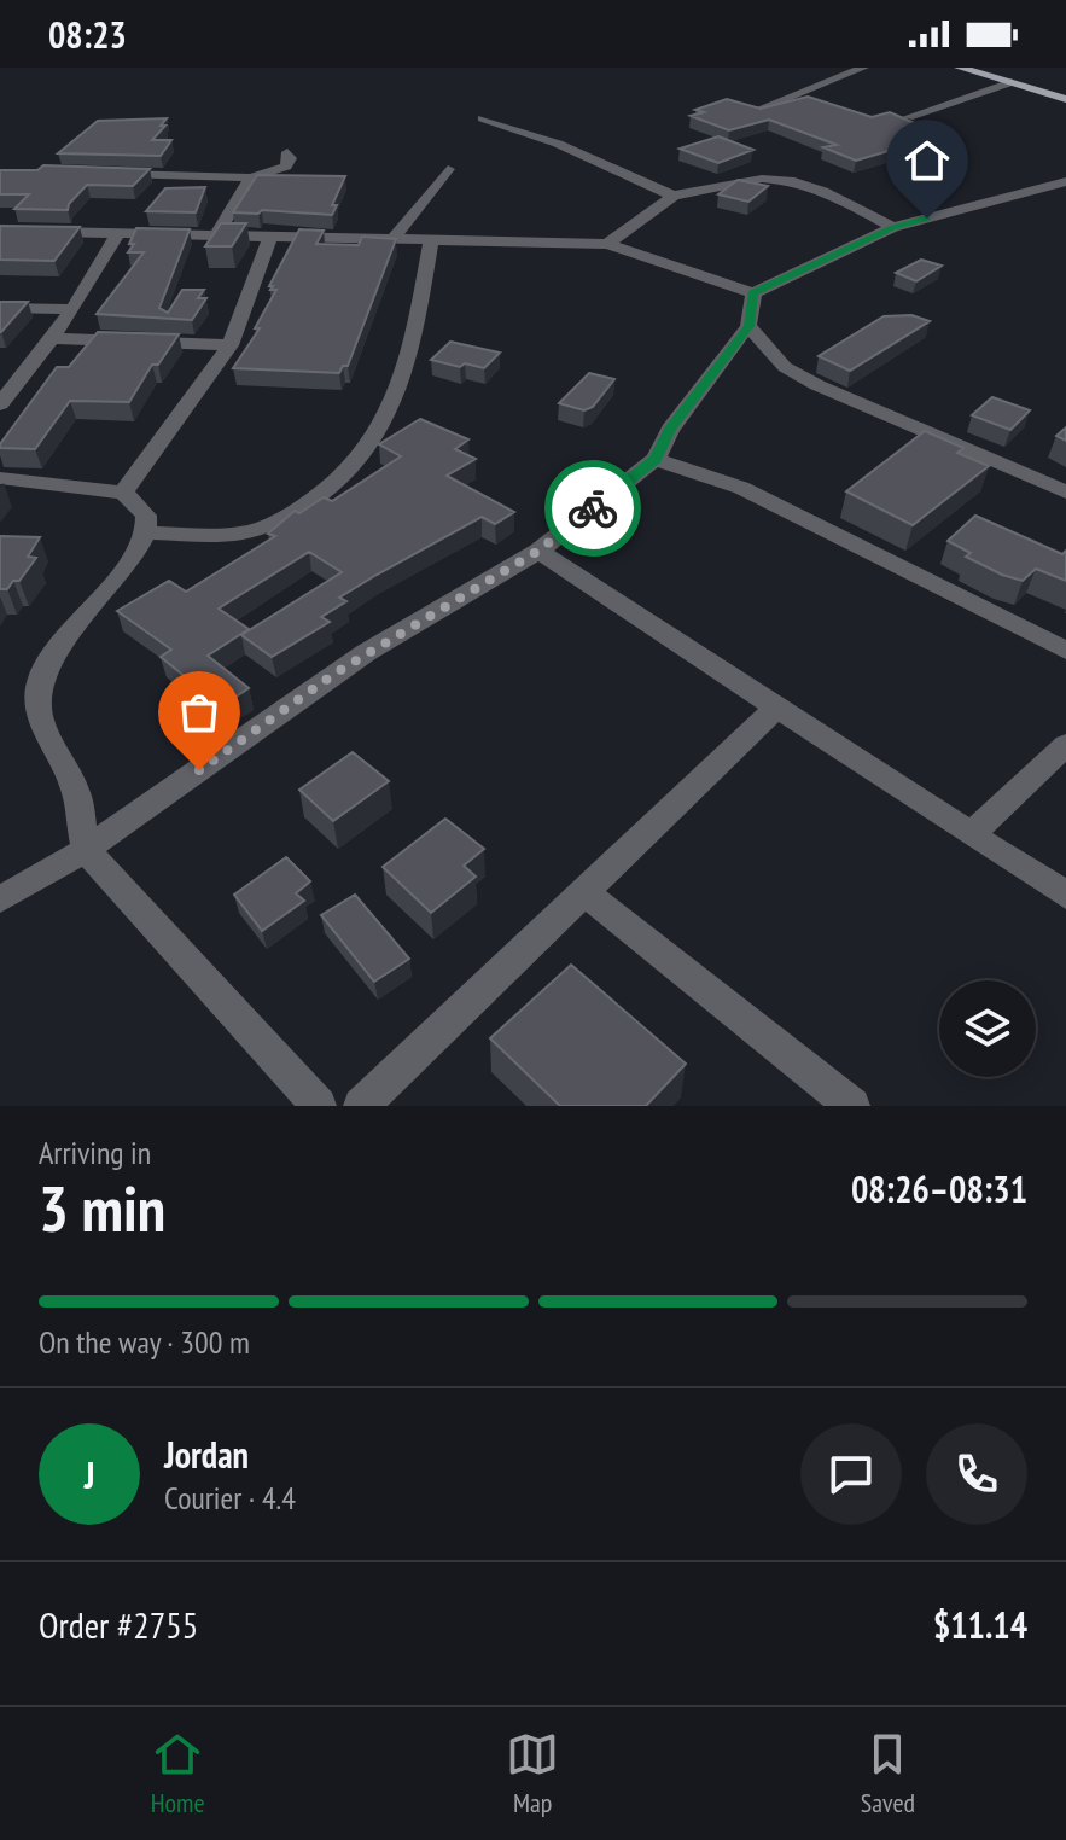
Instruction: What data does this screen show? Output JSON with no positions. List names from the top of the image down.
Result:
{
  "page": {
    "status": "08:23",
    "heading": ["3 min", "Arriving in", "08:26–08:31"],
    "panel": [
      "Jordan",
      "Courier · 4.4",
      "Order #2755",
      "$11.14"
    ],
    "bar": "On the way · 300 m",
    "round": "J",
    "tabs": ["Home", "Map", "Saved"]
  }
}
